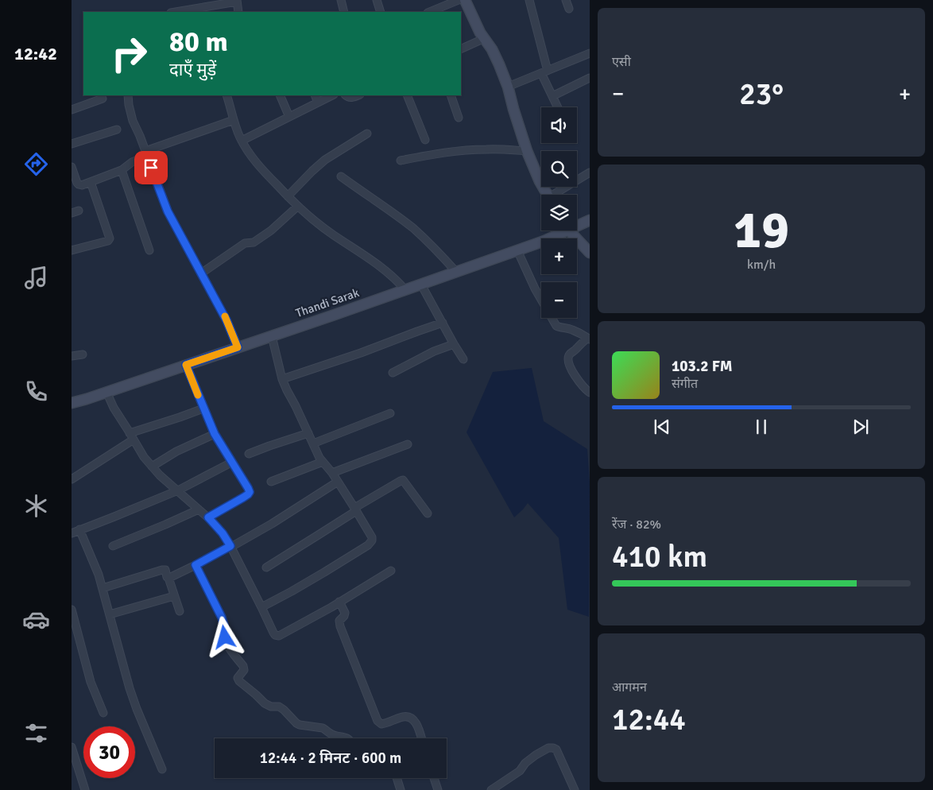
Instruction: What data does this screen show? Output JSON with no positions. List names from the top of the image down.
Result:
{
  "streets": {
    "main road": ["Thandi Sarak"]
  },
  "page": {
    "tabs": "12:42",
    "tile": [
      "एसी",
      ["19", "km/h"],
      ["रेंज · 82%", "410 km"],
      ["आगमन", "12:44"]
    ],
    "turn": ["80 m", "दाएँ मुड़ें"],
    "heat": ["−", "23°", "+"],
    "map_buttons": ["+", "−"],
    "song": ["103.2 FM", "संगीत"],
    "limit": "30",
    "trip": "12:44 · 2 मिनट · 600 m"
  }
}
